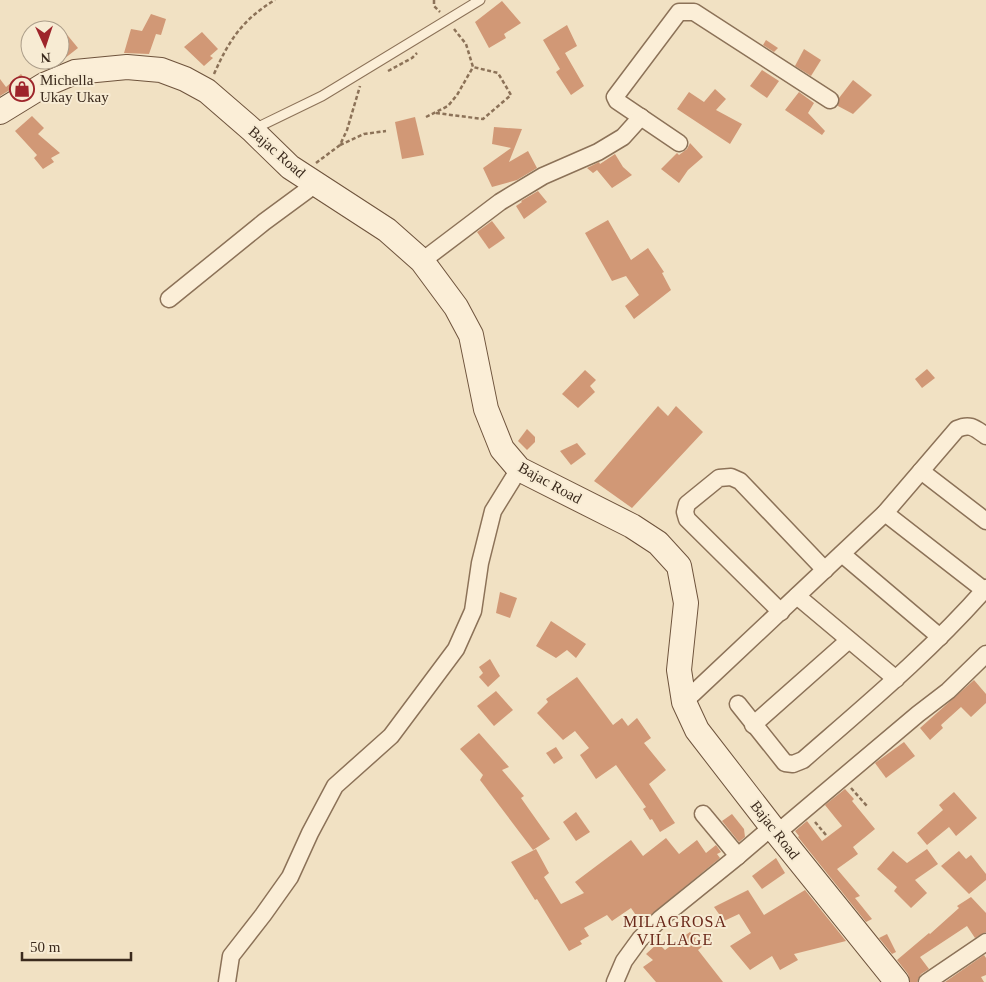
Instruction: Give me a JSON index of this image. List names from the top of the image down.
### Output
{
  "streets": {
    "street": ["Bajac Road"]
  },
  "districts": ["MILAGROSA VILLAGE"],
  "places": {
    "shop": ["Michella Ukay Ukay"]
  },
  "scale_bar": "50 m",
  "north": "bottom"
}
